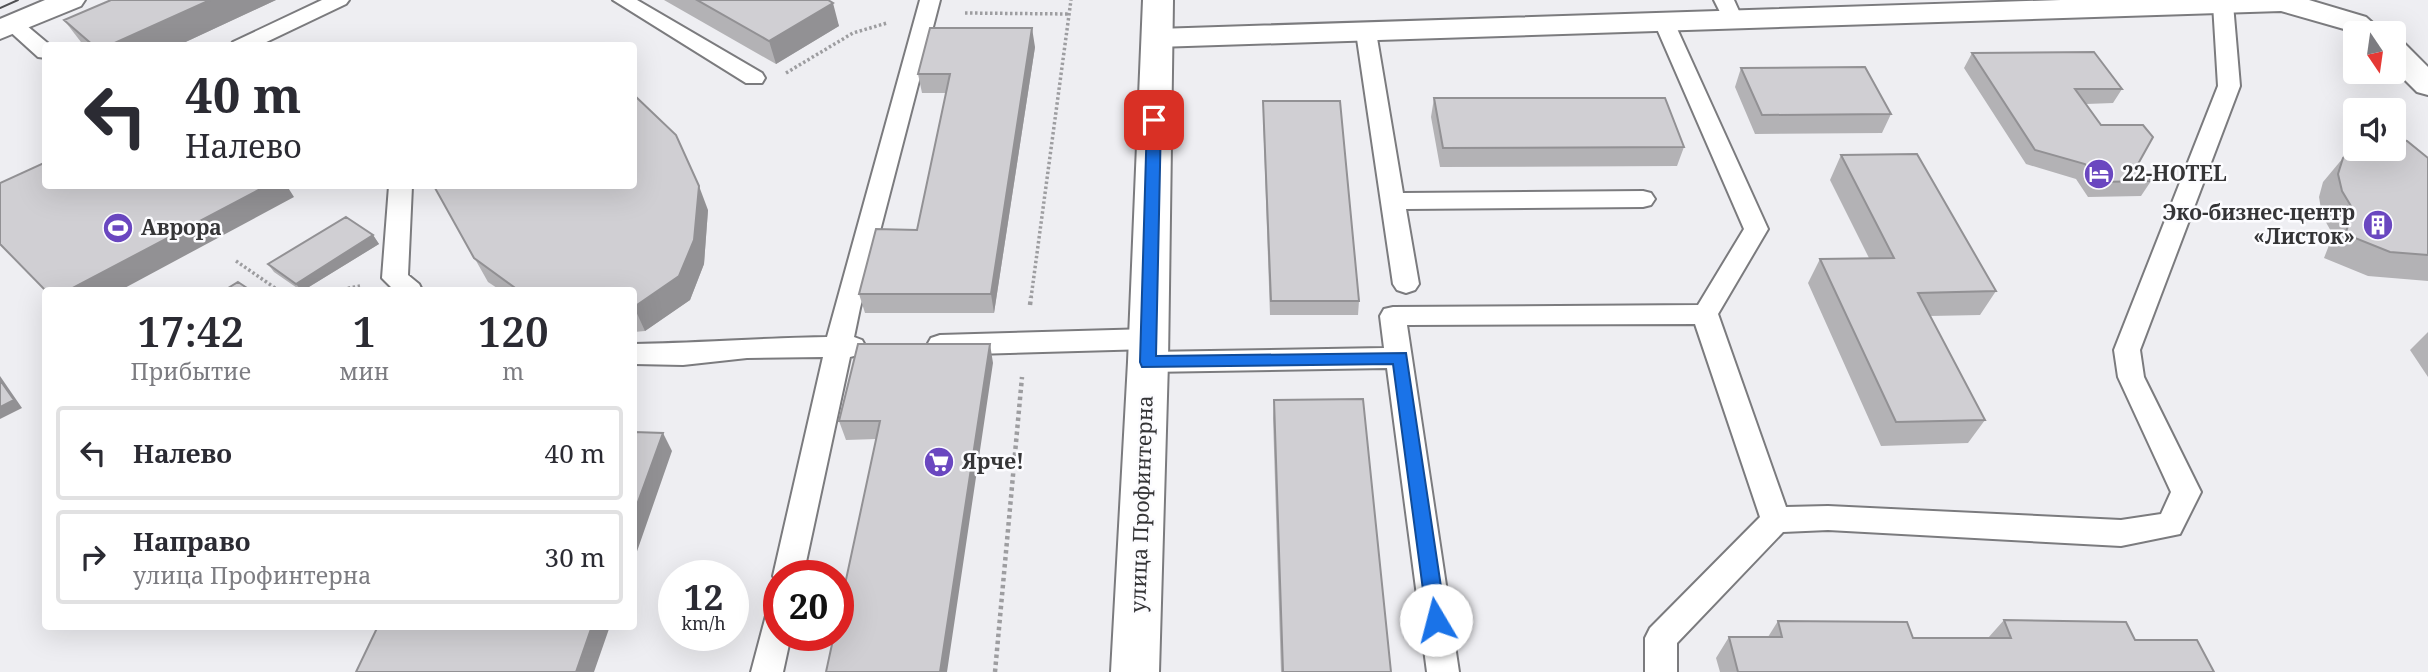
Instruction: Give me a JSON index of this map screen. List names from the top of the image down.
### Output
{
  "streets": {
    "street": ["улица Профинтерна"]
  },
  "places": {
    "hotel": ["22-HOTEL"],
    "building": ["Эко-бизнес-центр «Листок»"],
    "sports": ["Аврора"],
    "supermarket": ["Ярче!"]
  },
  "north": "bottom",
  "page": {
    "turn": ["40 m", "Налево"],
    "eta": [
      "17:42",
      "Прибытие",
      "1",
      "мин",
      "120",
      "m"
    ],
    "list": [
      {
        "name": "Налево",
        "value": "40 m"
      },
      {
        "name": "Направо",
        "note": "улица Профинтерна",
        "value": "30 m"
      }
    ],
    "speed": "12 km/h",
    "limit": "20"
  }
}
